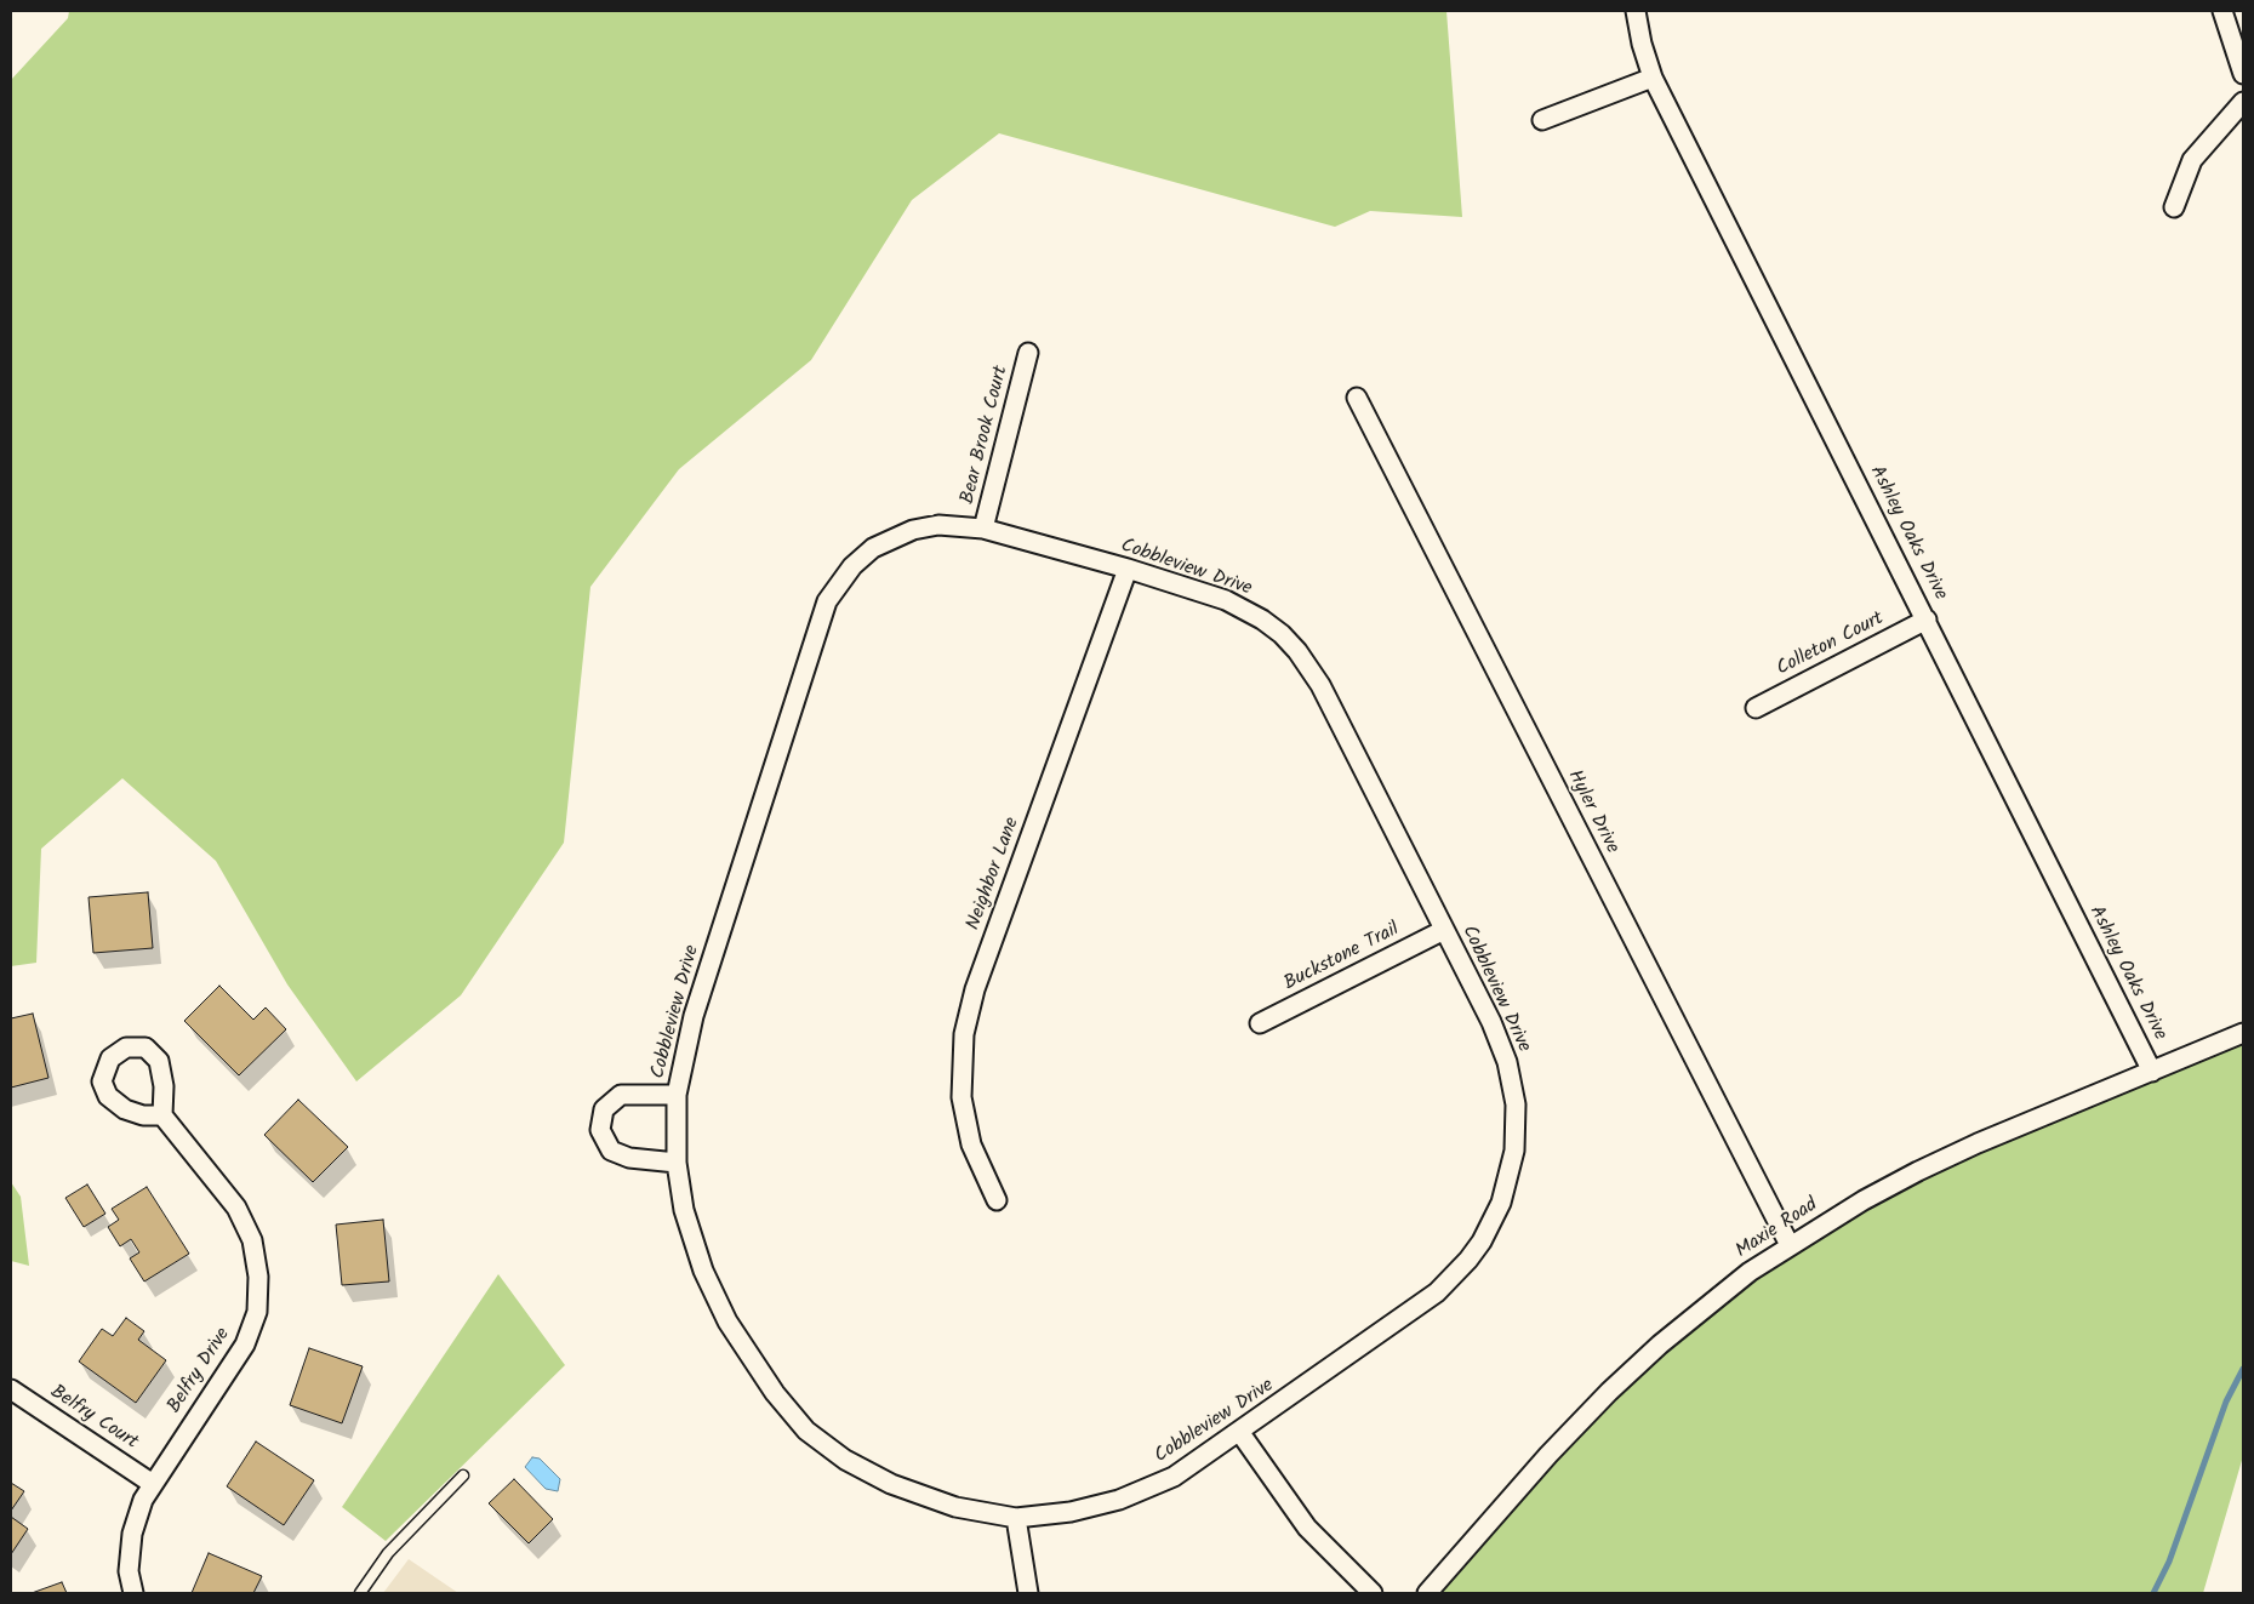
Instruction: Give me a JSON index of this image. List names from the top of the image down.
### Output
{
  "streets": {
    "street": [
      "Bear Brook Court",
      "Ashley Oaks Drive",
      "Cobbleview Drive",
      "Colleton Court",
      "Hyler Drive",
      "Neighbor Lane",
      "Buckstone Trail",
      "Maxie Road",
      "Belfry Drive",
      "Belfry Court"
    ]
  },
  "crossings": [
    ["Bear Brook Court", "Cobbleview Drive"],
    ["Ashley Oaks Drive", "Colleton Court"],
    ["Ashley Oaks Drive", "Maxie Road"],
    ["Cobbleview Drive", "Neighbor Lane"],
    ["Cobbleview Drive", "Buckstone Trail"],
    ["Hyler Drive", "Maxie Road"],
    ["Belfry Drive", "Belfry Court"]
  ]
}
